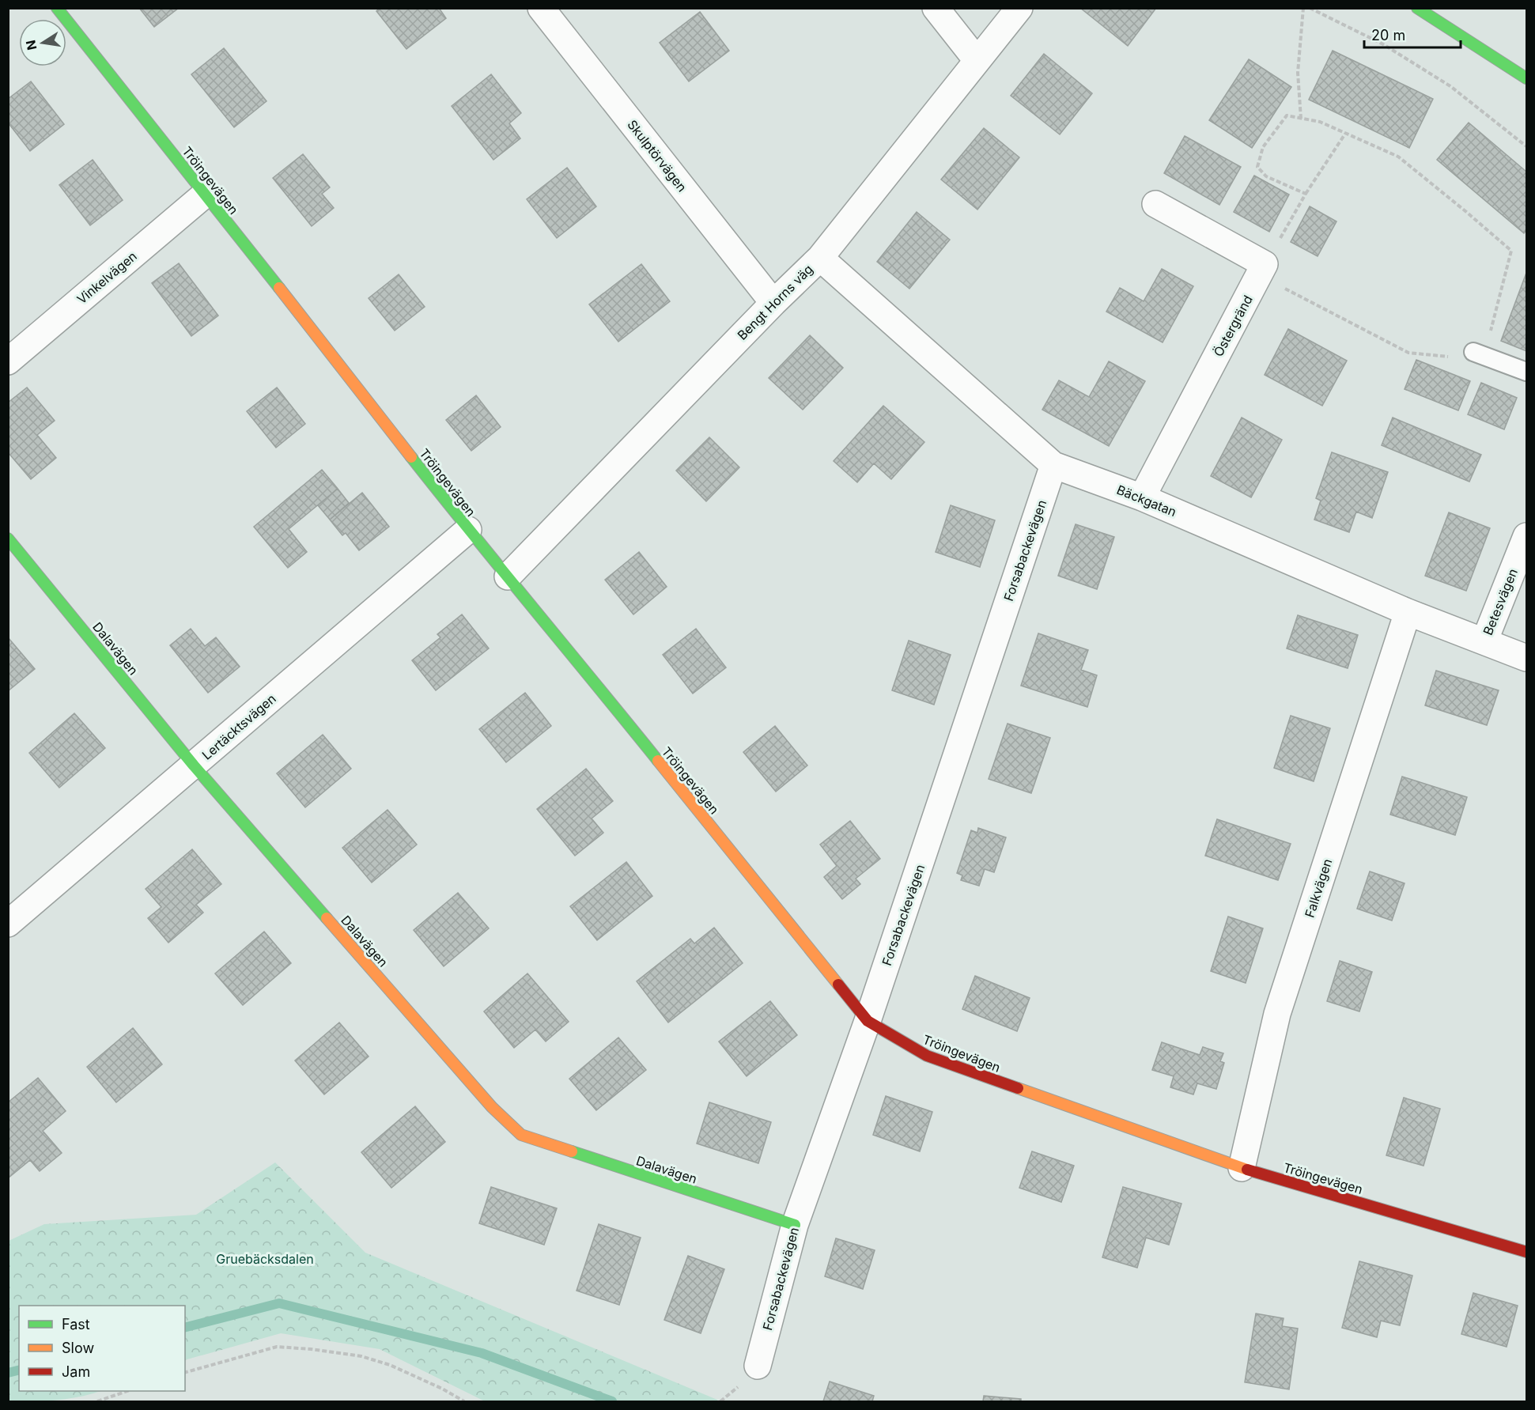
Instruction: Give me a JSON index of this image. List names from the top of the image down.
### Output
{
  "streets": {
    "street": [
      "Skulptörvägen",
      "Tröingevägen",
      "Vinkelvägen",
      "Bengt Horns väg",
      "Östergränd",
      "Bäckgatan",
      "Forsabackevägen",
      "Betesvägen",
      "Dalavägen",
      "Lertäcktsvägen",
      "Falkvägen"
    ]
  },
  "crossings": [
    ["Skulptörvägen", "Bengt Horns väg"],
    ["Tröingevägen", "Vinkelvägen"],
    ["Tröingevägen", "Bengt Horns väg"],
    ["Tröingevägen", "Forsabackevägen"],
    ["Tröingevägen", "Lertäcktsvägen"],
    ["Tröingevägen", "Falkvägen"],
    ["Bengt Horns väg", "Bäckgatan"],
    ["Östergränd", "Bäckgatan"],
    ["Bäckgatan", "Forsabackevägen"],
    ["Bäckgatan", "Betesvägen"],
    ["Bäckgatan", "Falkvägen"],
    ["Forsabackevägen", "Dalavägen"],
    ["Dalavägen", "Lertäcktsvägen"]
  ],
  "parks": ["Gruebäcksdalen"],
  "legend": ["Fast", "Slow", "Jam"],
  "scale_bar": "20 m",
  "north": "left"
}
